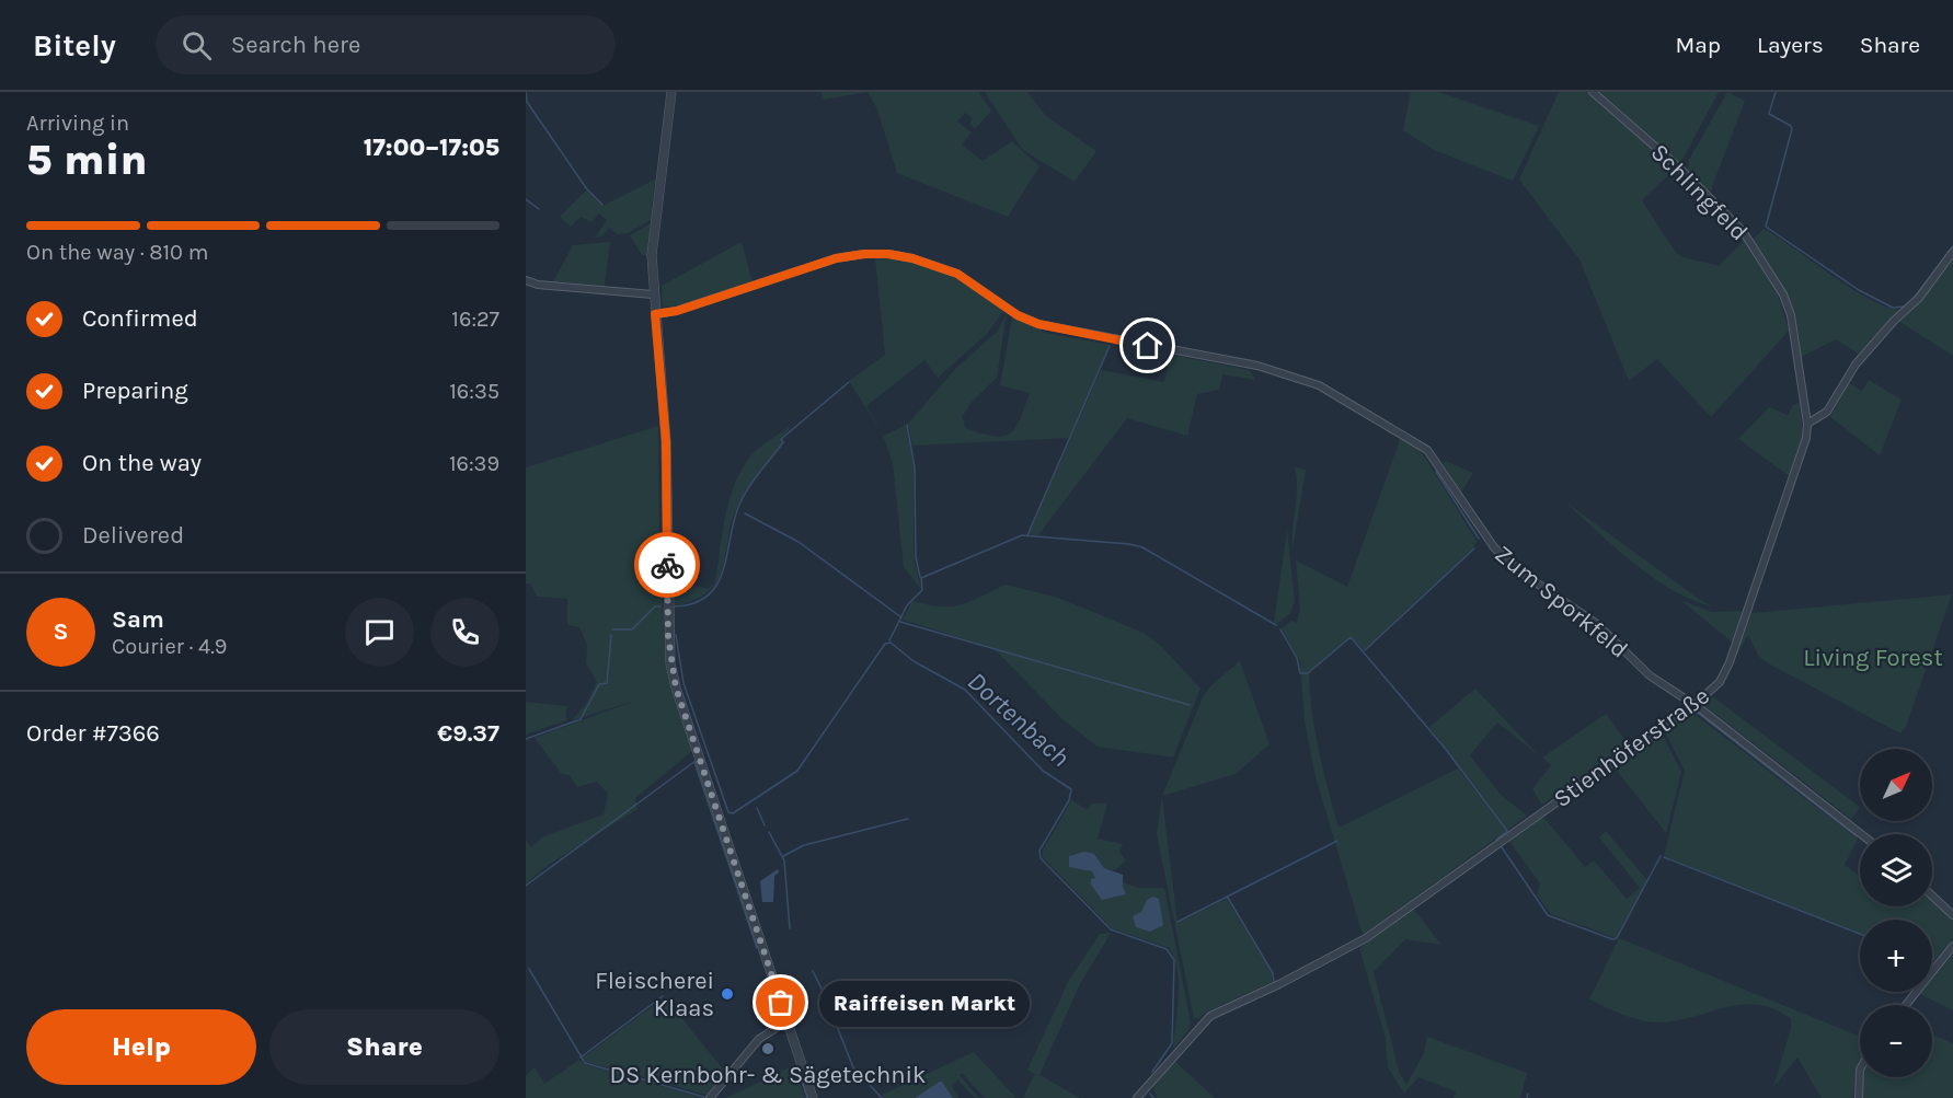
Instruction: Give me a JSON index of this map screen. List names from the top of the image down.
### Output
{
  "streets": {
    "street": ["Schlingfeld", "Zum Sporkfeld", "Stienhöferstraße"]
  },
  "crossings": [
    ["Schlingfeld", "Stienhöferstraße"],
    ["Zum Sporkfeld", "Stienhöferstraße"]
  ],
  "water": ["Dortenbach"],
  "parks": ["Living Forest"],
  "places": ["Fleischerei Klaas", "Raiffeisen Markt", "DS Kernbohr- & Sägetechnik"],
  "north": "top right",
  "page": {
    "header": "Bitely",
    "search": "Search here",
    "nav": ["Map", "Layers", "Share"],
    "heading": ["5 min", "Arriving in", "17:00–17:05"],
    "panel": [
      "Sam",
      "Courier · 4.9",
      "Order #7366",
      "€9.37"
    ],
    "bar": "On the way · 810 m",
    "list": [
      ["Confirmed", "16:27"],
      ["Preparing", "16:35"],
      ["On the way", "16:39"],
      "Delivered"
    ],
    "round": "S",
    "map_buttons": ["+", "−"],
    "bubble": "Raiffeisen Markt",
    "buttons": ["Help", "Share"]
  }
}
